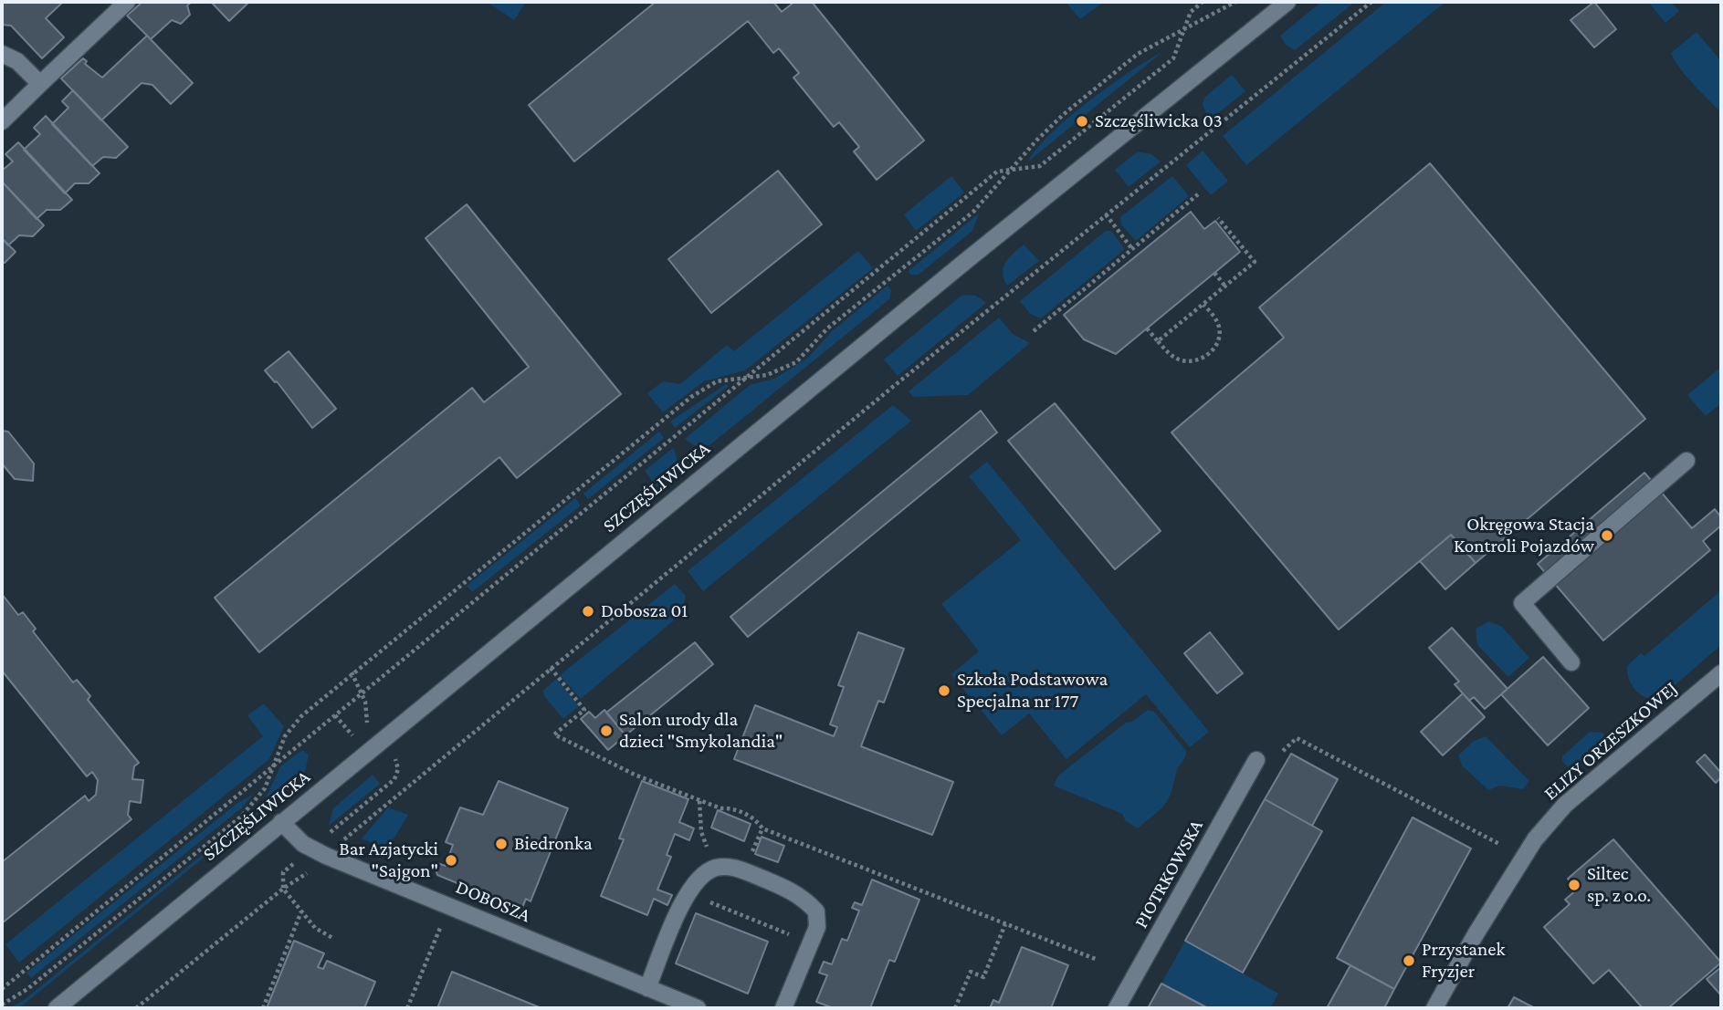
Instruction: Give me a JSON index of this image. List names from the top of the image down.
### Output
{
  "streets": {
    "street": [
      "SZCZĘŚLIWICKA",
      "ELIZY ORZESZKOWEJ",
      "PIOTRKOWSKA",
      "DOBOSZA"
    ]
  },
  "crossings": [
    ["SZCZĘŚLIWICKA", "DOBOSZA"]
  ],
  "places": [
    "Szczęśliwicka 03",
    "Okręgowa Stacja Kontroli Pojazdów",
    "Dobosza 01",
    "Szkoła Podstawowa Specjalna nr 177",
    "Salon urody dla dzieci \"Smykolandia\"",
    "Biedronka",
    "Bar Azjatycki \"Sajgon\"",
    "Siltec sp. z o.o.",
    "Przystanek Fryzjer"
  ]
}
